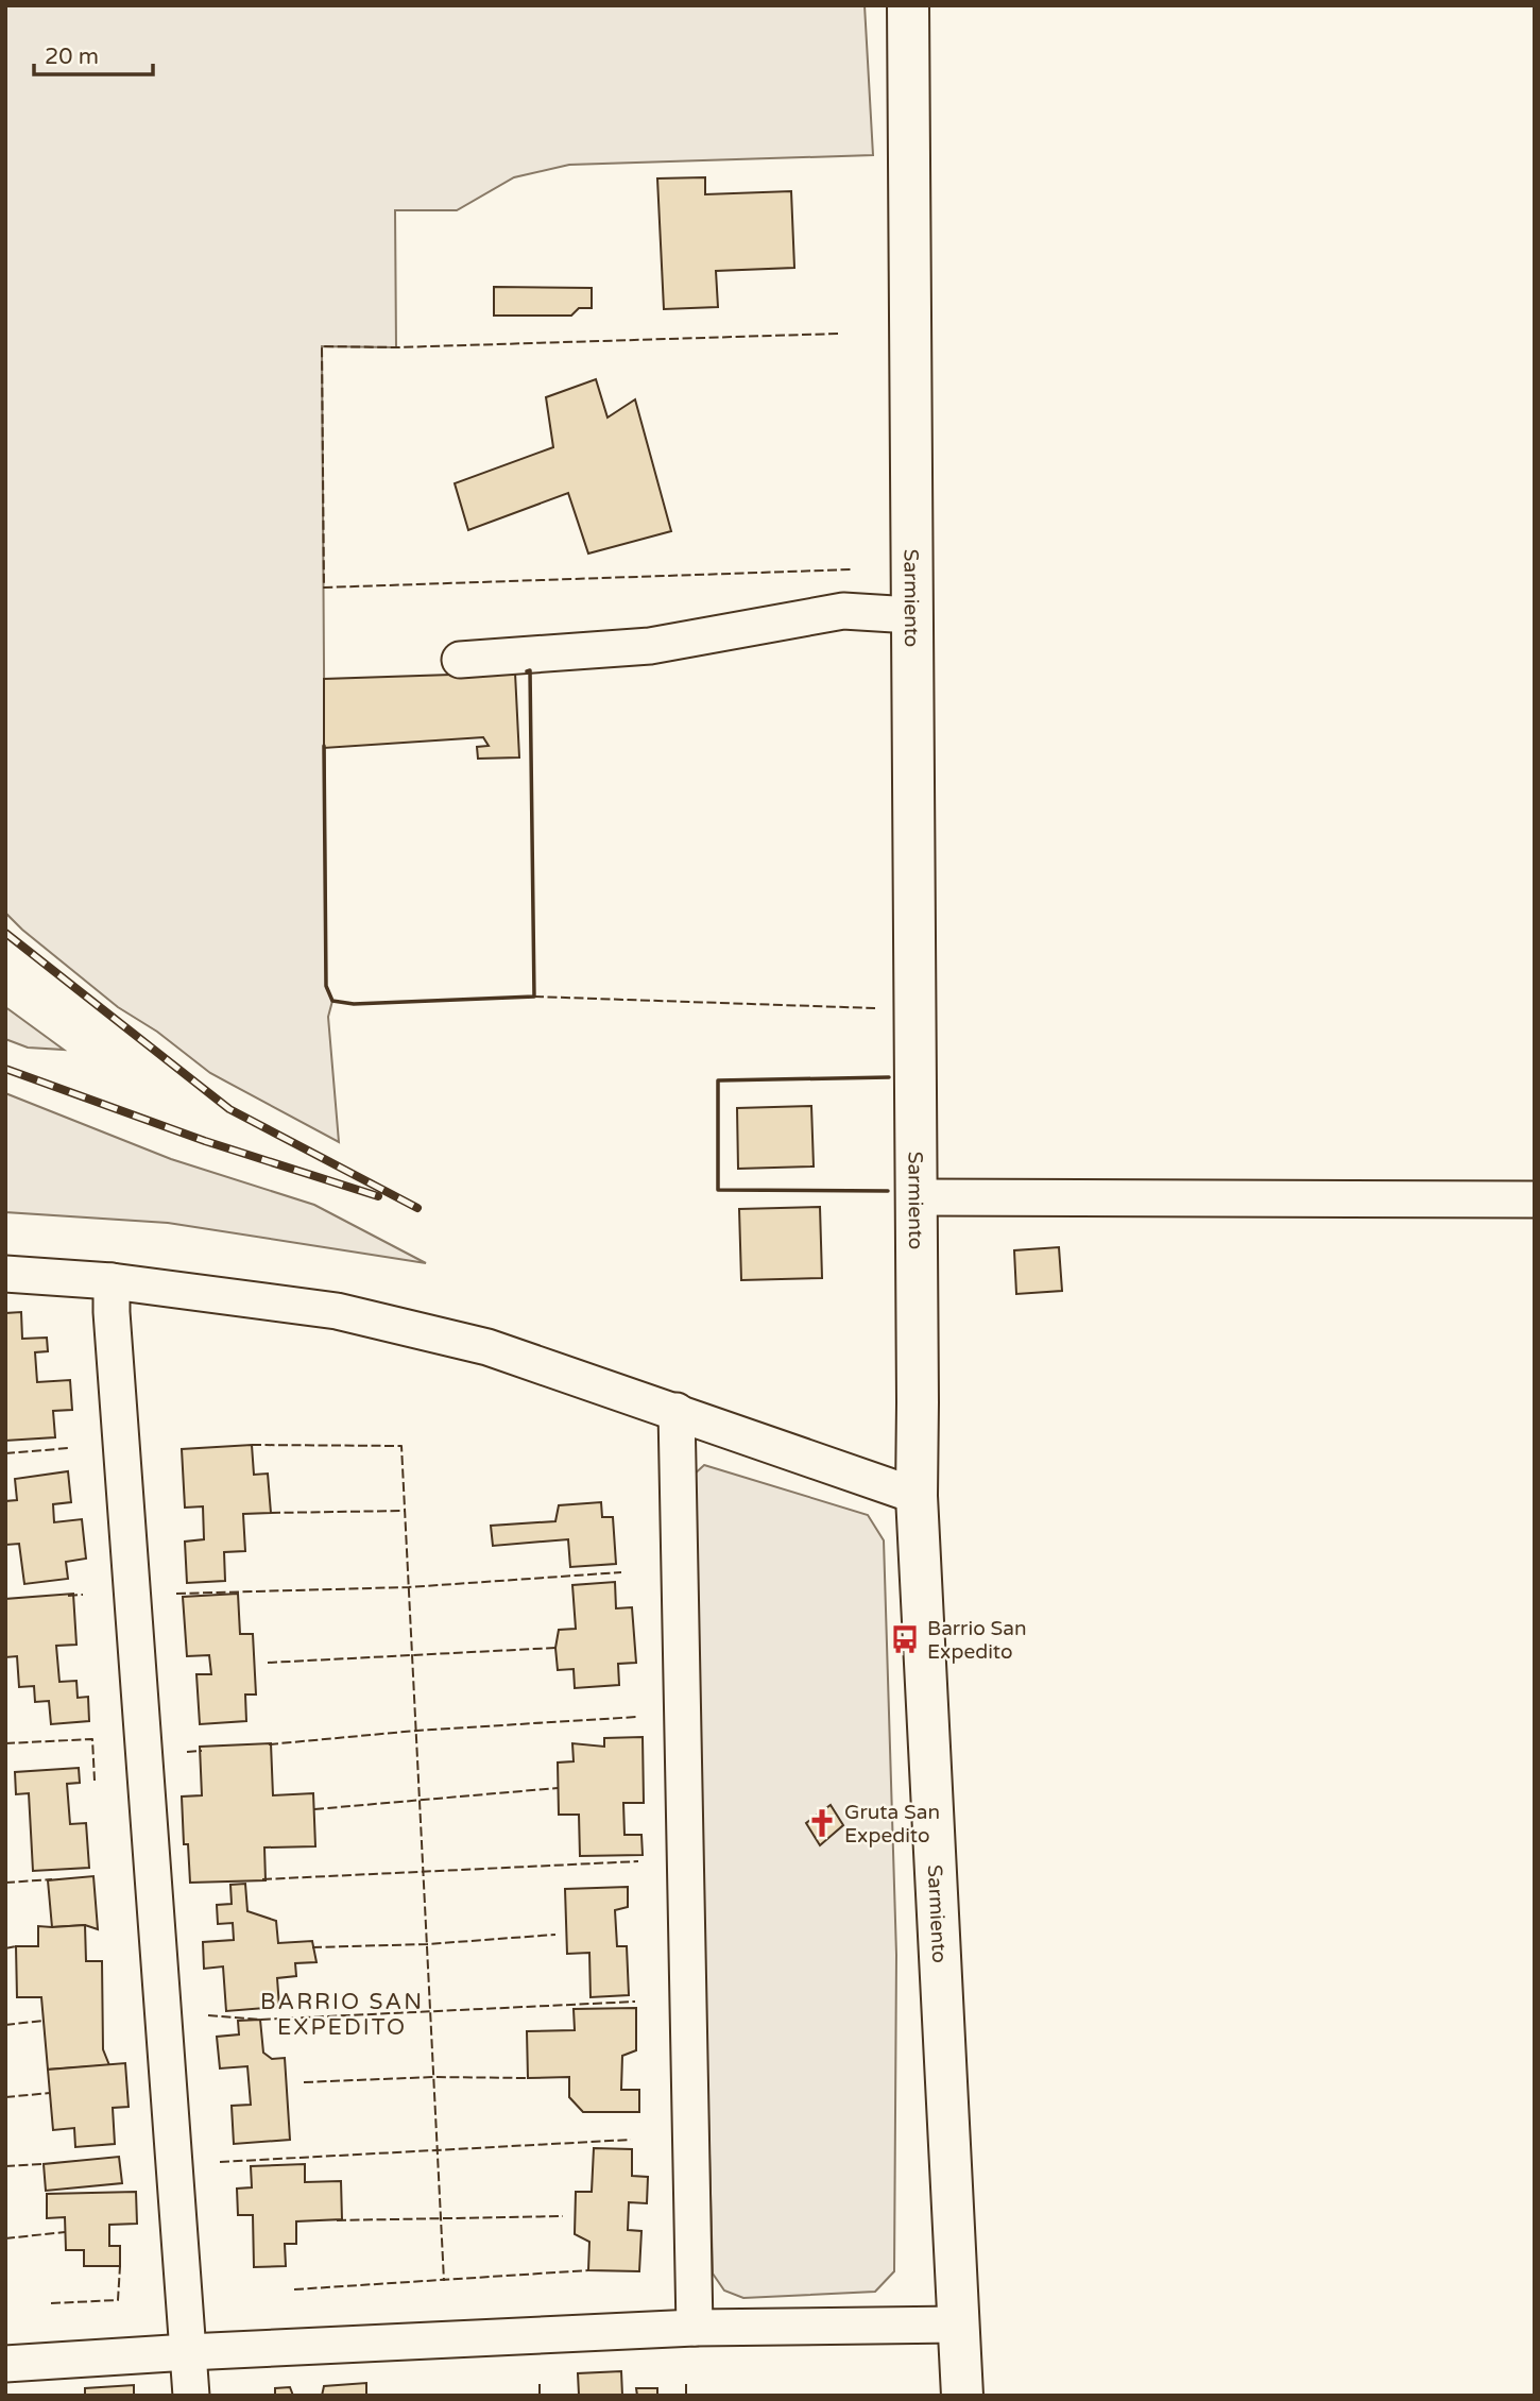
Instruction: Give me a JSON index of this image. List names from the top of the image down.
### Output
{
  "streets": {
    "main road": ["Sarmiento"]
  },
  "districts": ["BARRIO SAN EXPEDITO"],
  "places": {
    "bus stop": ["Barrio San Expedito"],
    "church": ["Gruta San Expedito"]
  },
  "scale_bar": "20 m"
}
